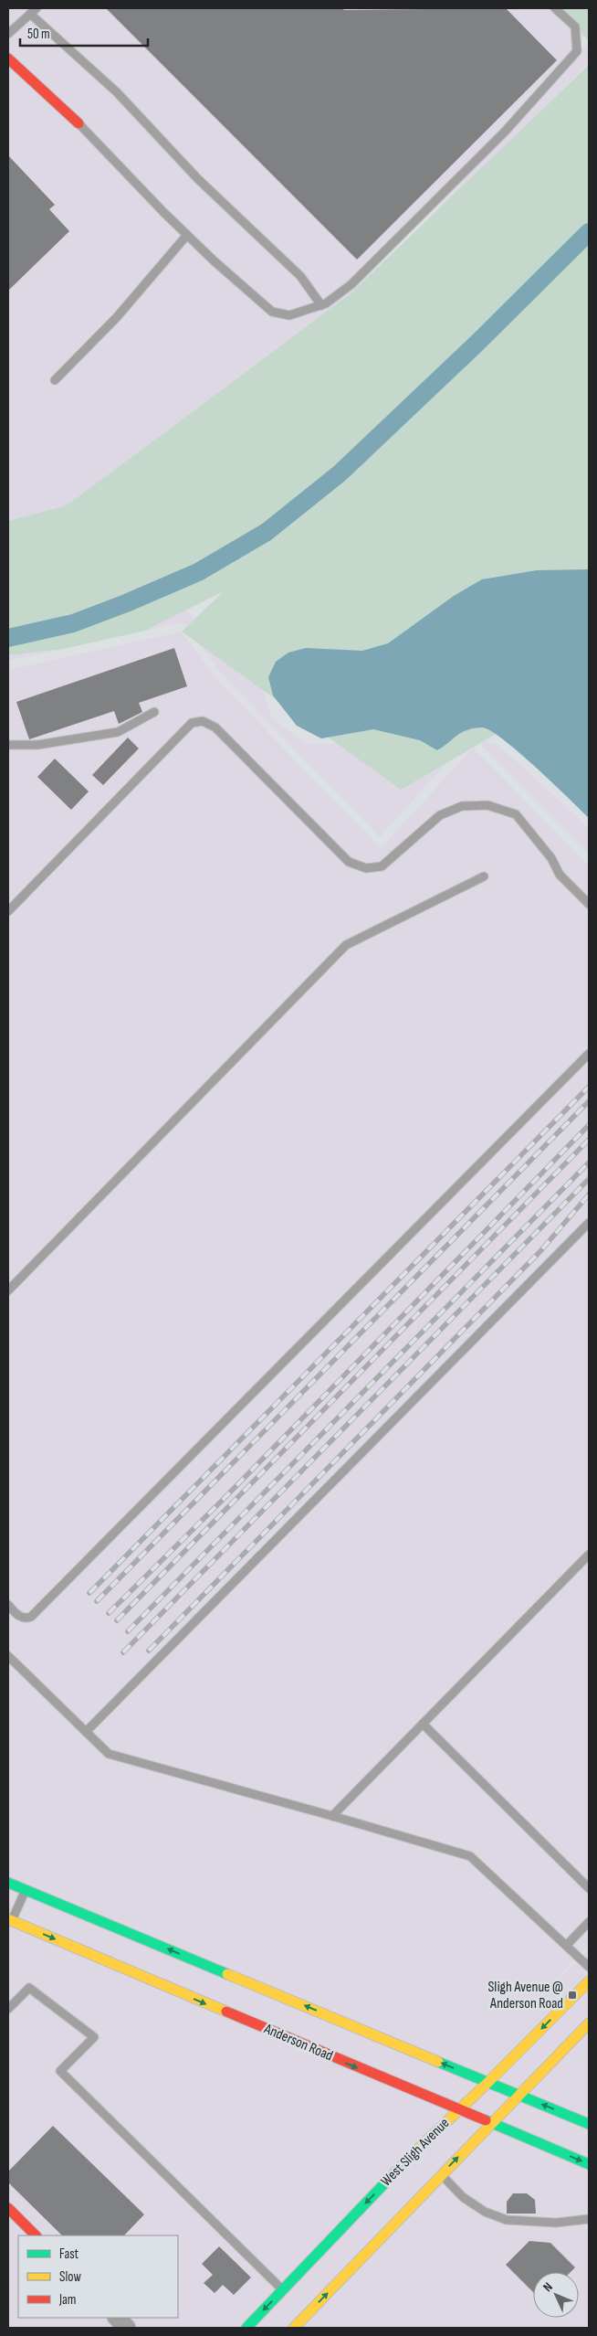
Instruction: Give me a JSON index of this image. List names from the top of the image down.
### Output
{
  "streets": {
    "main road": ["Anderson Road", "West Sligh Avenue"]
  },
  "crossings": [
    ["Anderson Road", "West Sligh Avenue"]
  ],
  "places": {
    "transit": ["Sligh Avenue @ Anderson Road"]
  },
  "legend": ["Fast", "Slow", "Jam"],
  "scale_bar": "50 m",
  "north": "top left"
}
